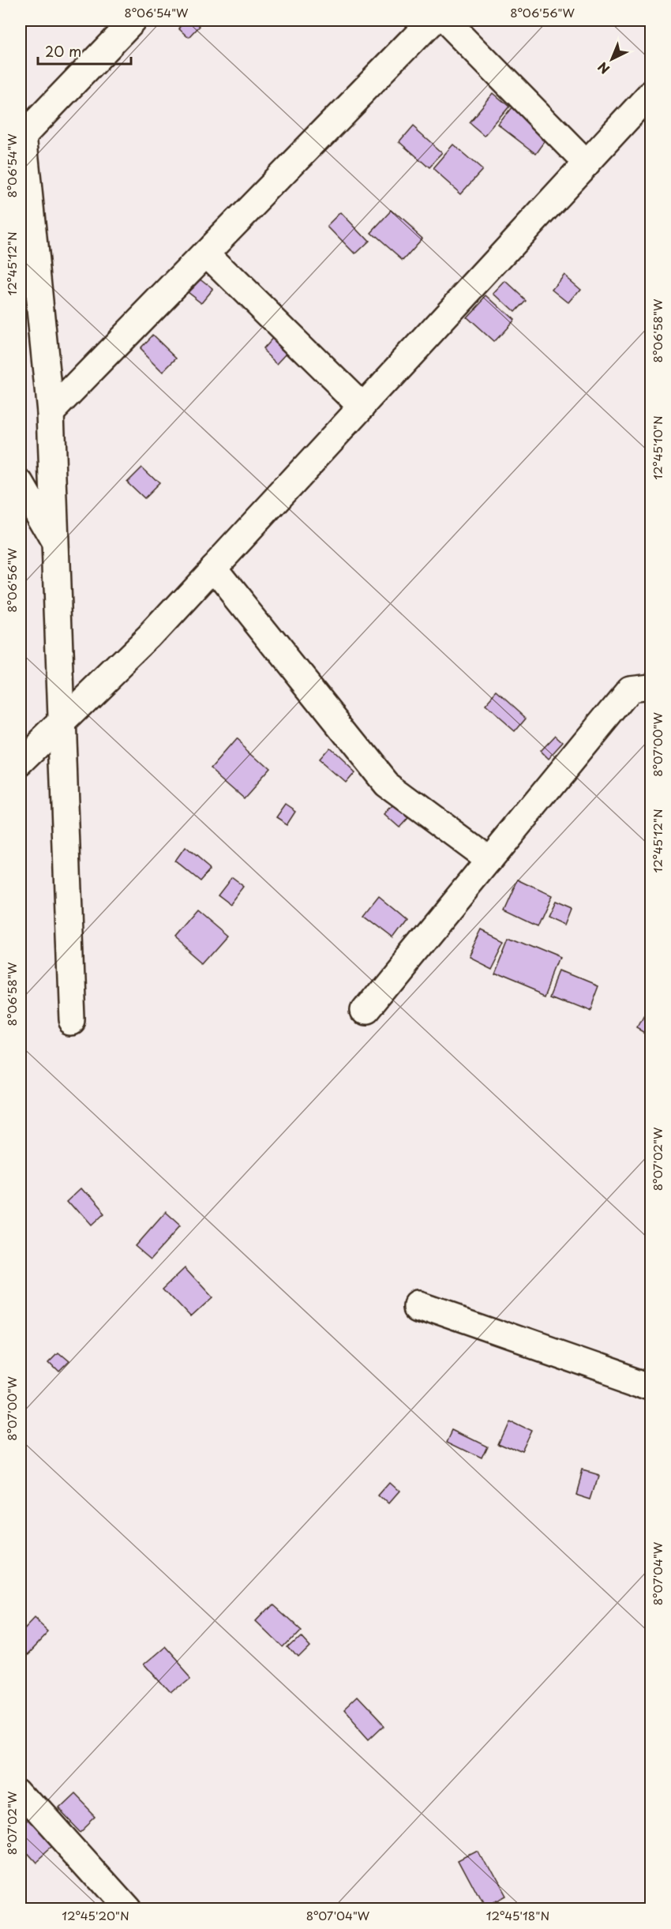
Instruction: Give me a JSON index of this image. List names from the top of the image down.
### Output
{
  "scale_bar": "20 m",
  "north": "bottom left",
  "coordinates": [
    "8°06'54\"W",
    "8°06'56\"W",
    "12°45'12\"N",
    "8°06'58\"W",
    "12°45'10\"N",
    "8°07'00\"W",
    "8°07'02\"W",
    "8°07'04\"W",
    "12°45'20\"N",
    "12°45'18\"N"
  ]
}
